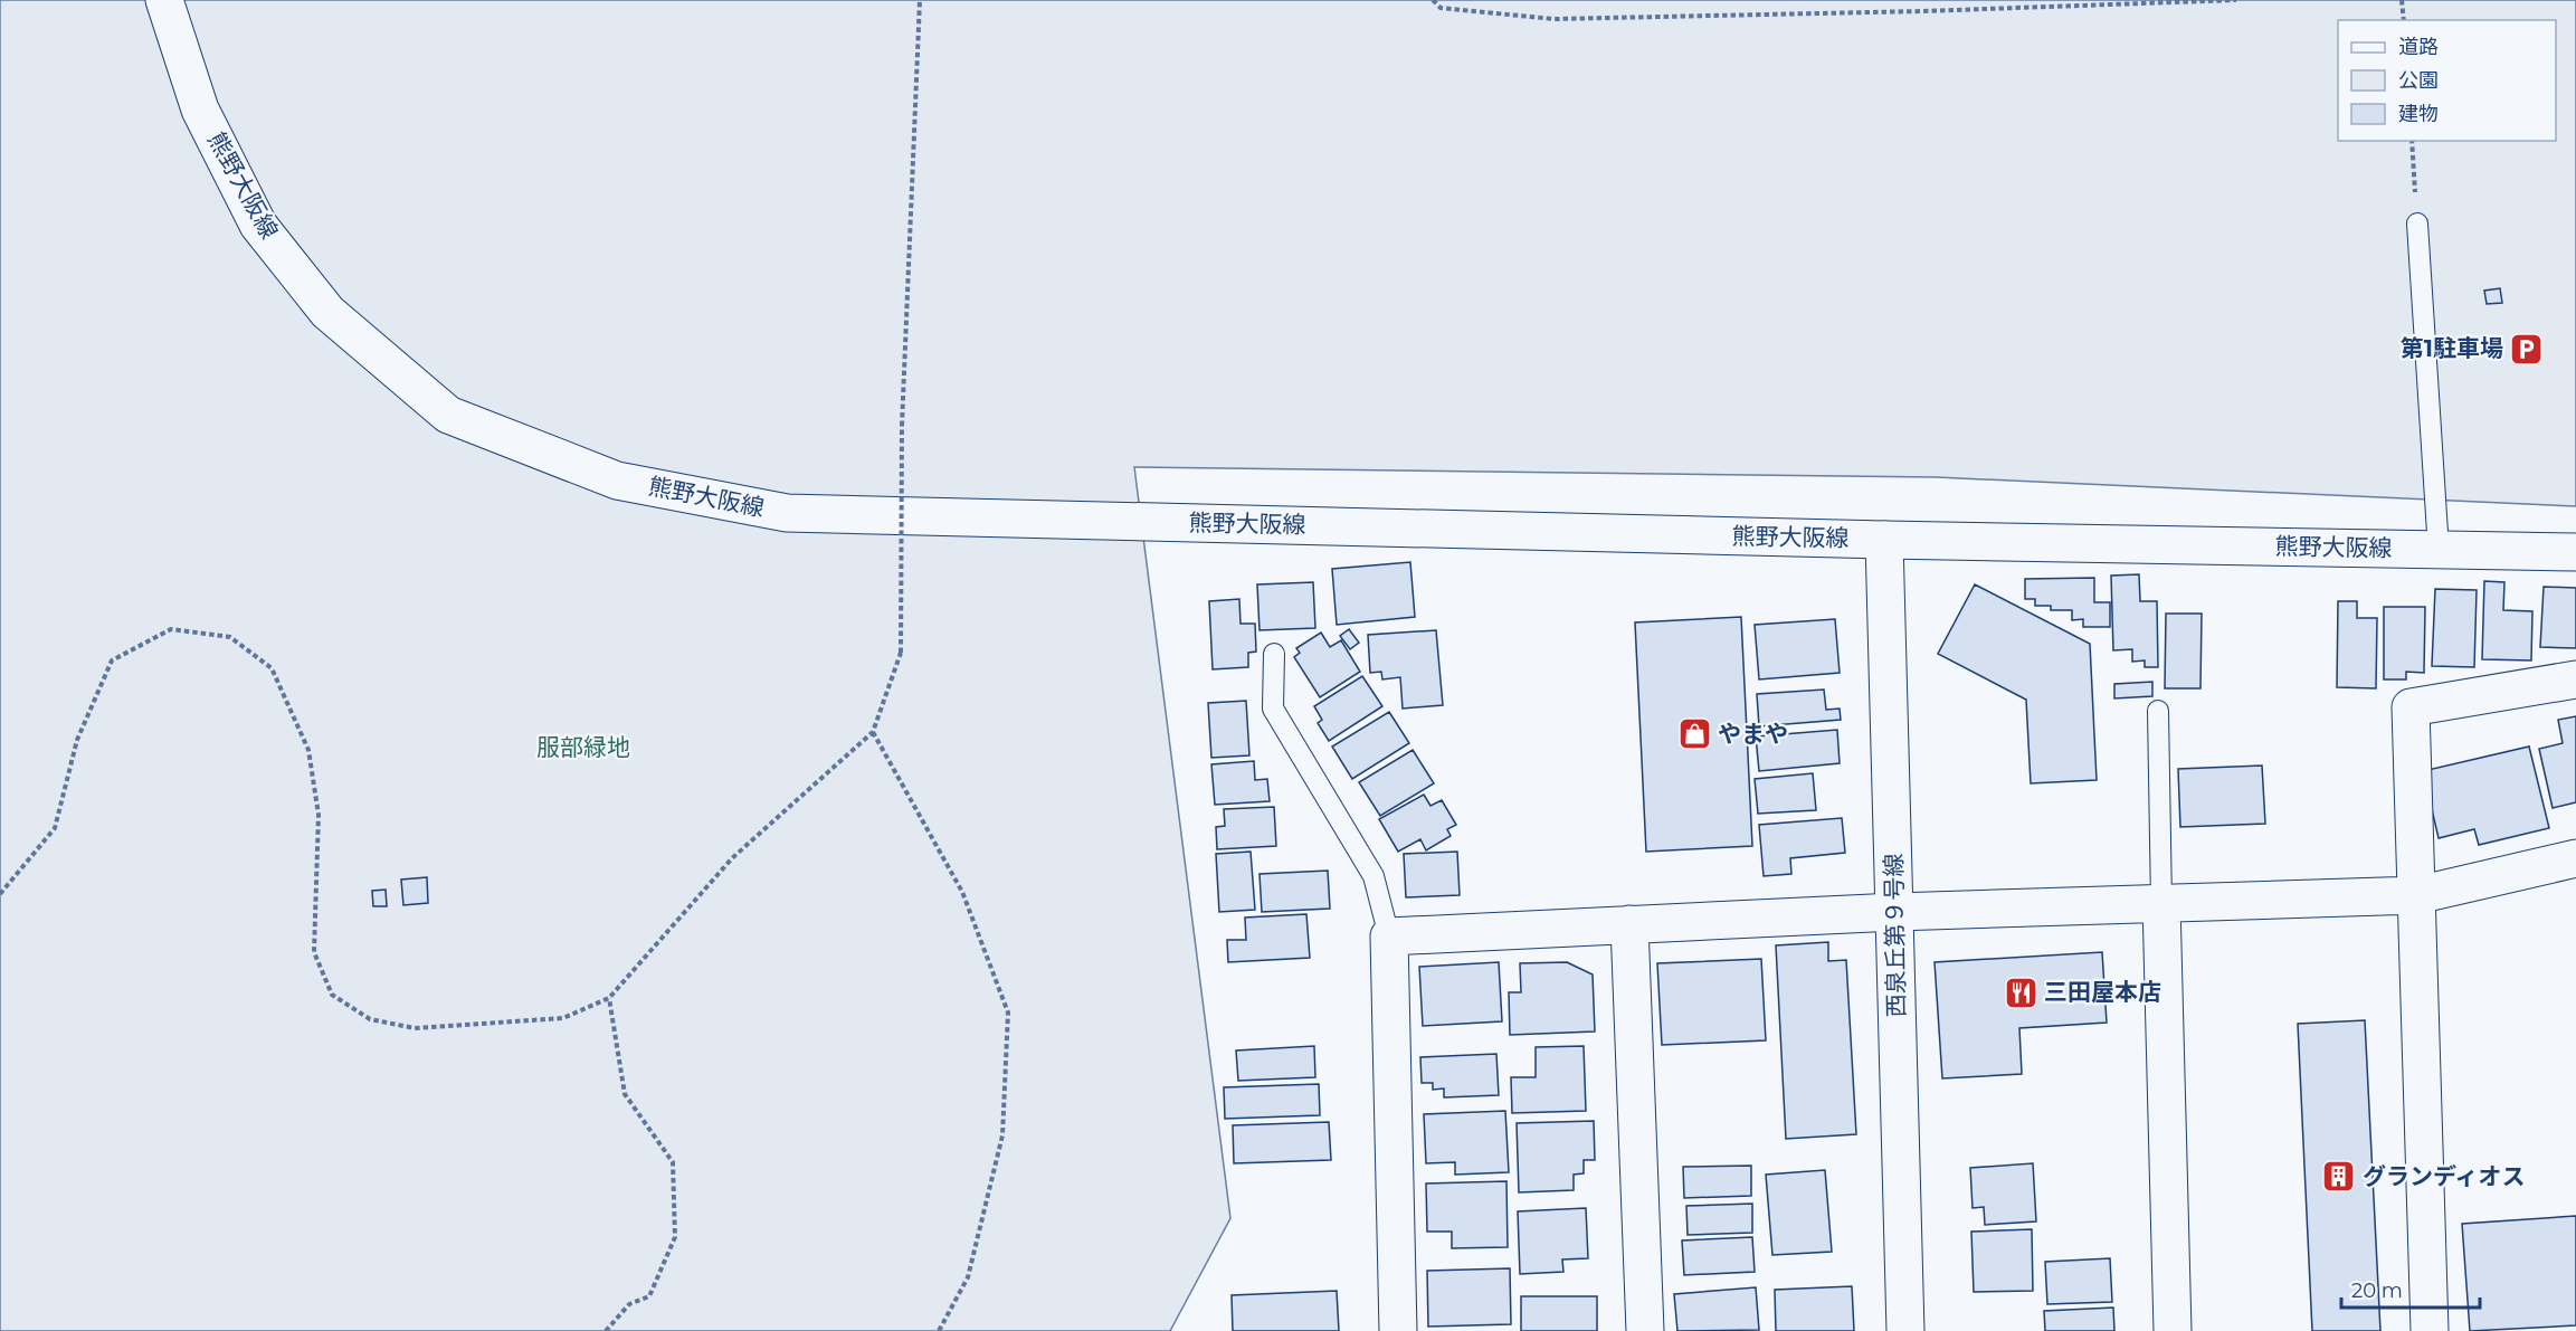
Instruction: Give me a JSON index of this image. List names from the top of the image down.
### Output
{
  "streets": {
    "street": ["熊野大阪線", "西泉丘第９号線"]
  },
  "crossings": [
    ["熊野大阪線", "西泉丘第９号線"]
  ],
  "parks": ["服部緑地"],
  "places": {
    "parking": ["第1駐車場"],
    "shop": ["やまや"],
    "restaurant": ["三田屋本店"],
    "building": ["グランディオス"]
  },
  "legend": ["道路", "公園", "建物"],
  "scale_bar": "20 m"
}
